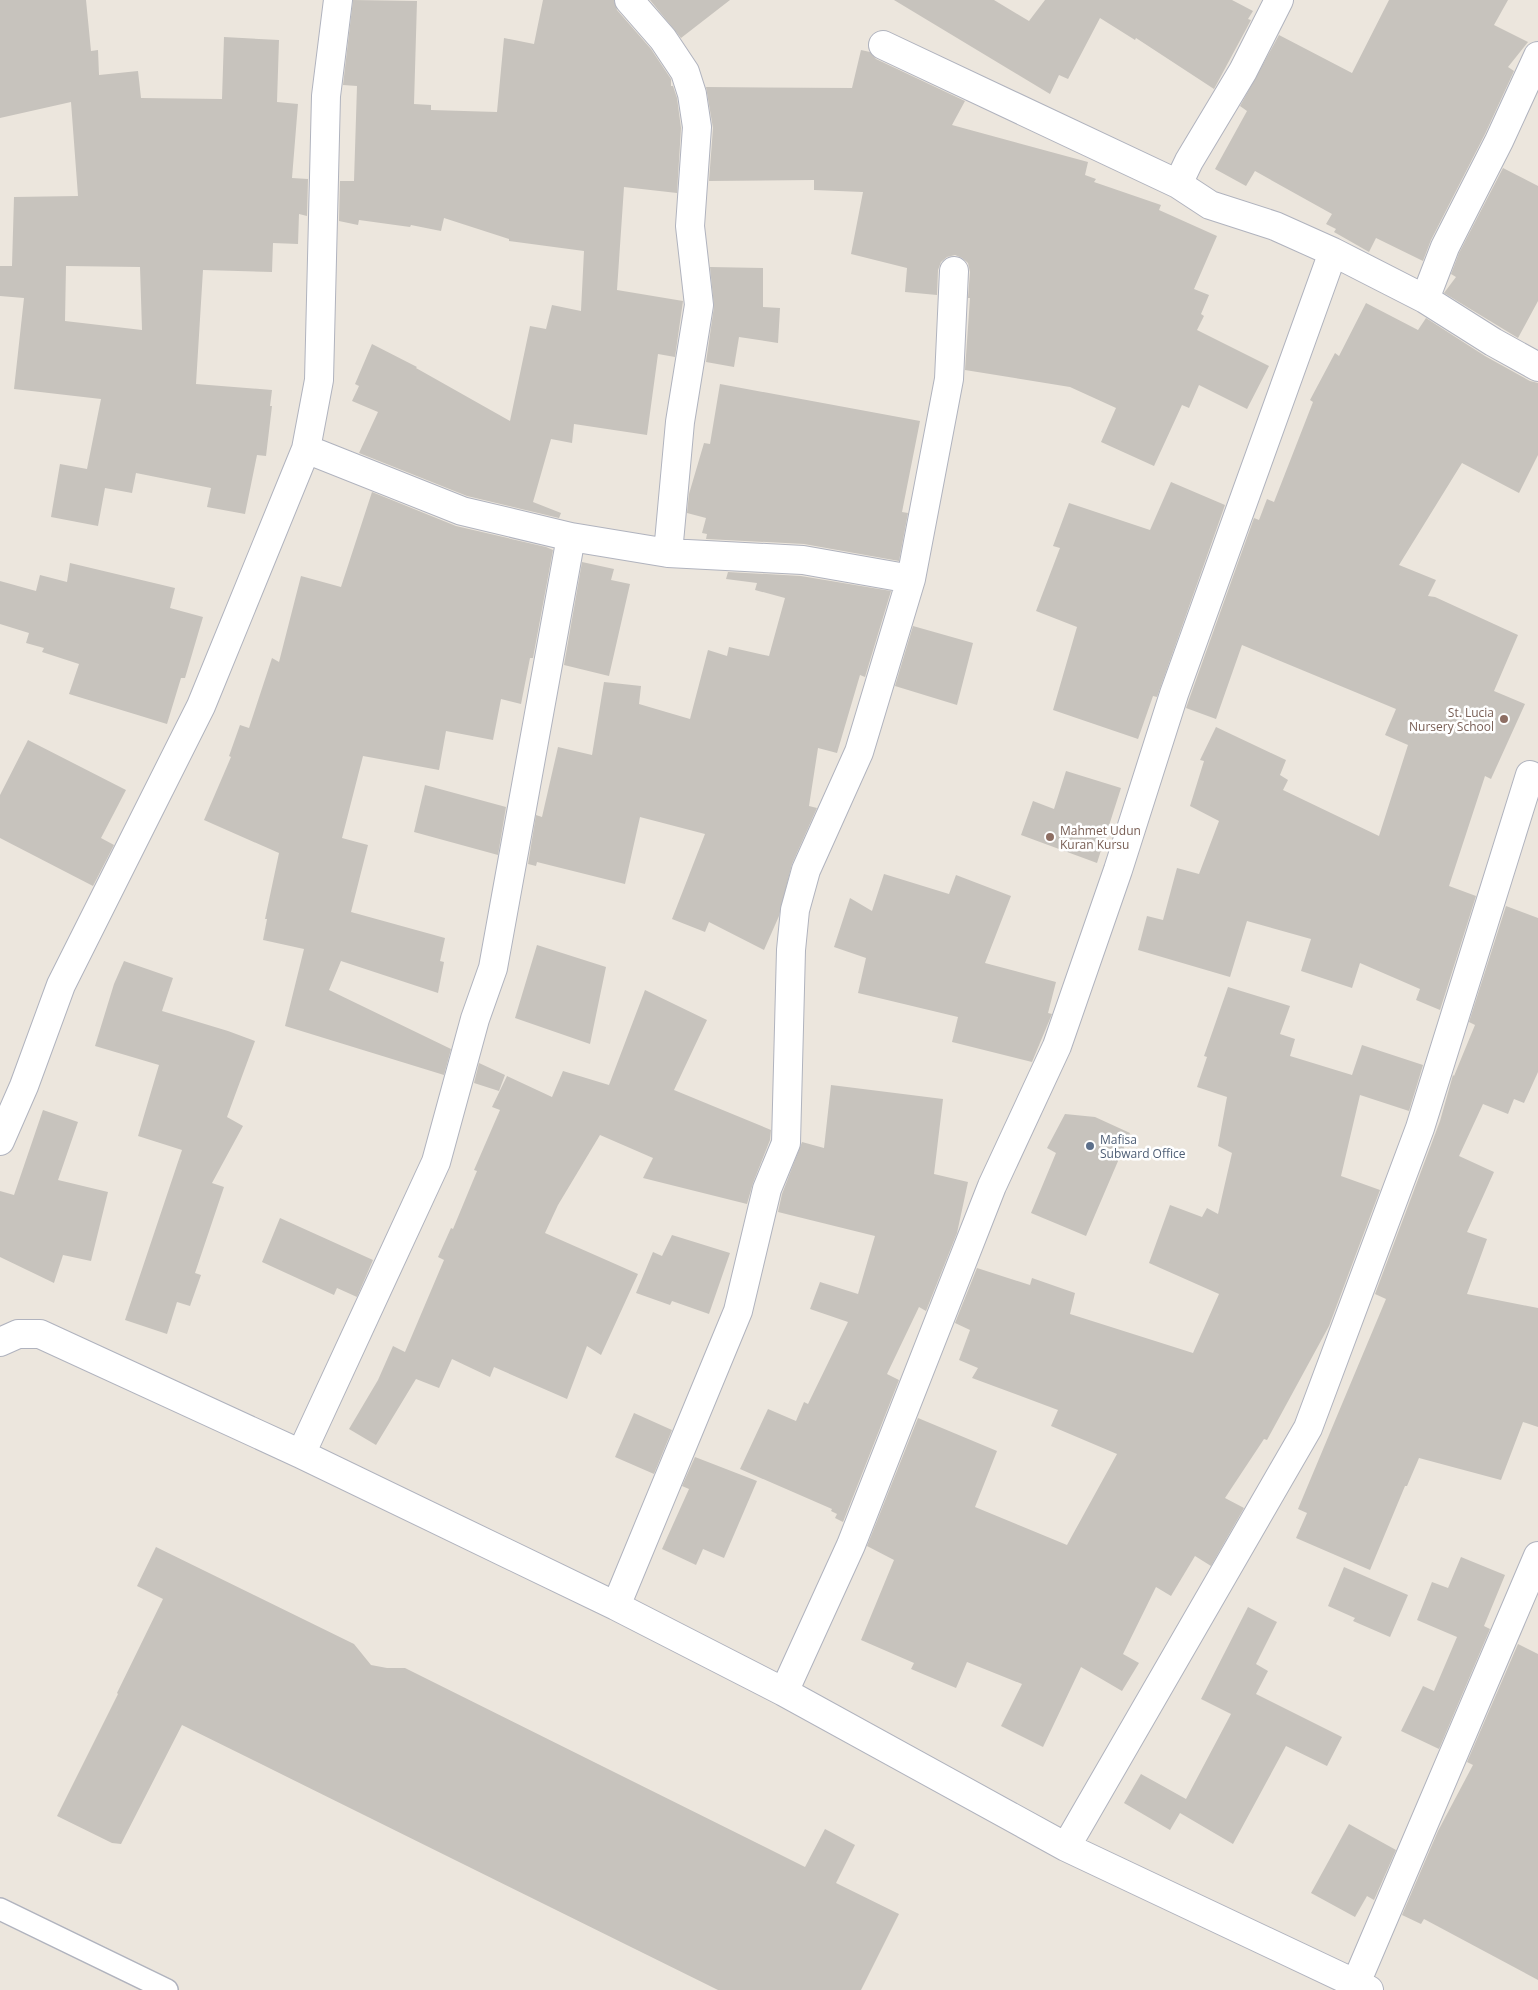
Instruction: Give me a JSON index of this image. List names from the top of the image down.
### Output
{
  "places": ["St. Lucia Nursery School", "Mahmet Udun Kuran Kursu", "Mafisa Subward Office"]
}
